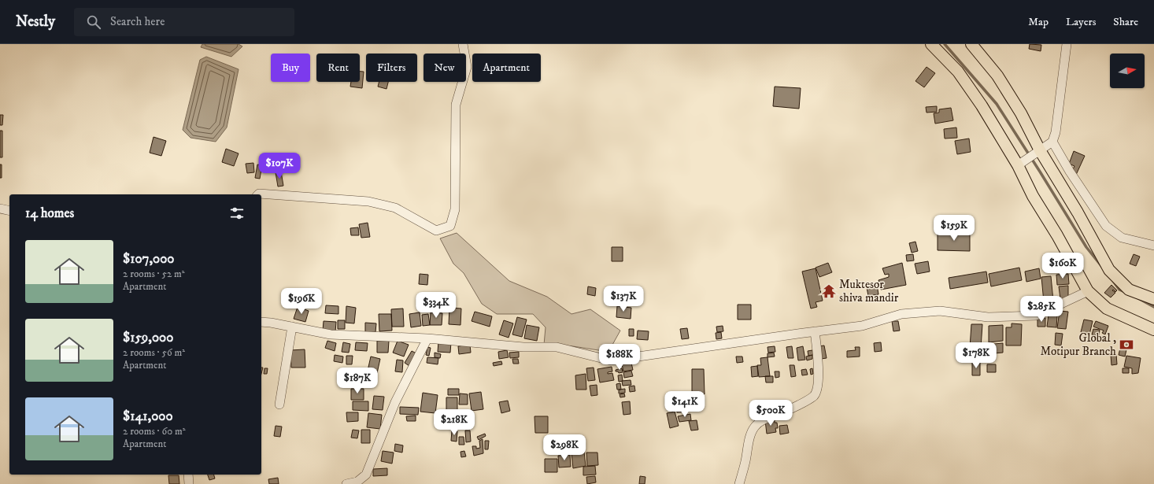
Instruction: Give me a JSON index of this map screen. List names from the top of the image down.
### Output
{
  "places": {
    "temple": ["Muktesor shiva mandir"],
    "bank": ["Global , Motipur Branch"]
  },
  "north": "right",
  "page": {
    "header": "Nestly",
    "search": "Search here",
    "nav": ["Map", "Layers", "Share"],
    "chip": [
      "Buy",
      "Rent",
      "Filters",
      "New",
      "Apartment"
    ],
    "price": [
      "$107K",
      "$159K",
      "$160K",
      "$137K",
      "$196K",
      "$334K",
      "$285K",
      "$178K",
      "$188K",
      "$187K",
      "$141K",
      "$500K",
      "$218K",
      "$298K"
    ],
    "heading": "14 homes",
    "list": [
      {
        "name": "$107,000",
        "note": "2 rooms · 52 m² · Apartment"
      },
      {
        "name": "$159,000",
        "note": "2 rooms · 56 m² · Apartment"
      },
      {
        "name": "$141,000",
        "note": "2 rooms · 60 m² · Apartment"
      }
    ]
  }
}
